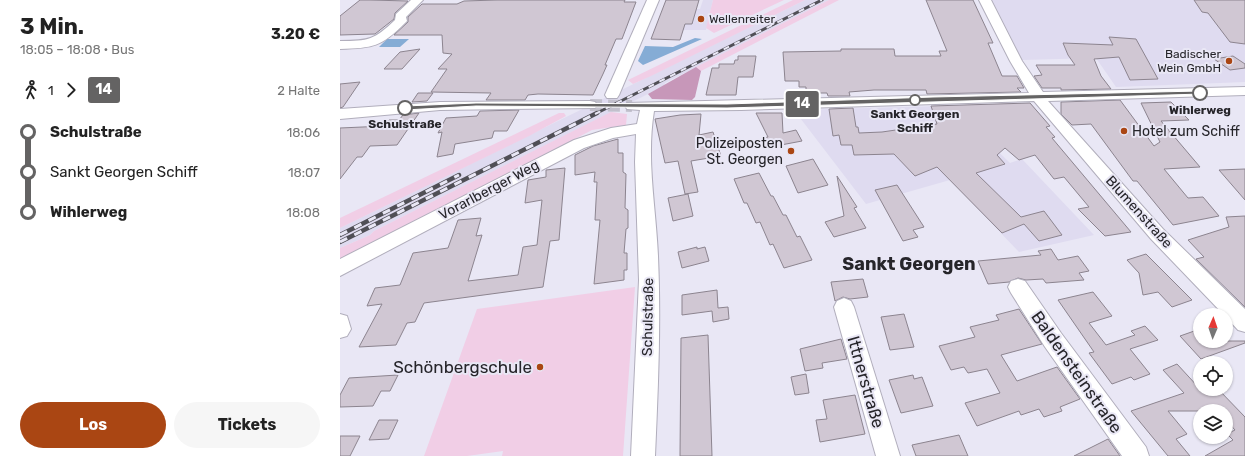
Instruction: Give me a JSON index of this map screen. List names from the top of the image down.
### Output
{
  "streets": {
    "street": [
      "Vorarlberger Weg",
      "Blumenstraße",
      "Schulstraße",
      "Baldensteinstraße",
      "Ittnerstraße"
    ]
  },
  "crossings": [
    ["Vorarlberger Weg", "Schulstraße"]
  ],
  "districts": ["Sankt Georgen"],
  "places": [
    "Wellenreiter",
    "Badischer Wein GmbH",
    "Wihlerweg",
    "Sankt Georgen Schiff",
    "Schulstraße",
    "Hotel zum Schiff",
    "Polizeiposten St. Georgen",
    "Schönbergschule"
  ],
  "lines": ["bus line 14"],
  "north": "top",
  "page": {
    "heading": ["3 Min.", "18:05 – 18:08 · Bus", "3.20 €"],
    "on_map": "14",
    "legs": ["1", "14", "2 Halte"],
    "list": [
      {
        "name": "Schulstraße",
        "value": "18:06"
      },
      {
        "name": "Sankt Georgen Schiff",
        "value": "18:07"
      },
      {
        "name": "Wihlerweg",
        "value": "18:08"
      }
    ],
    "buttons": ["Los", "Tickets"]
  }
}
